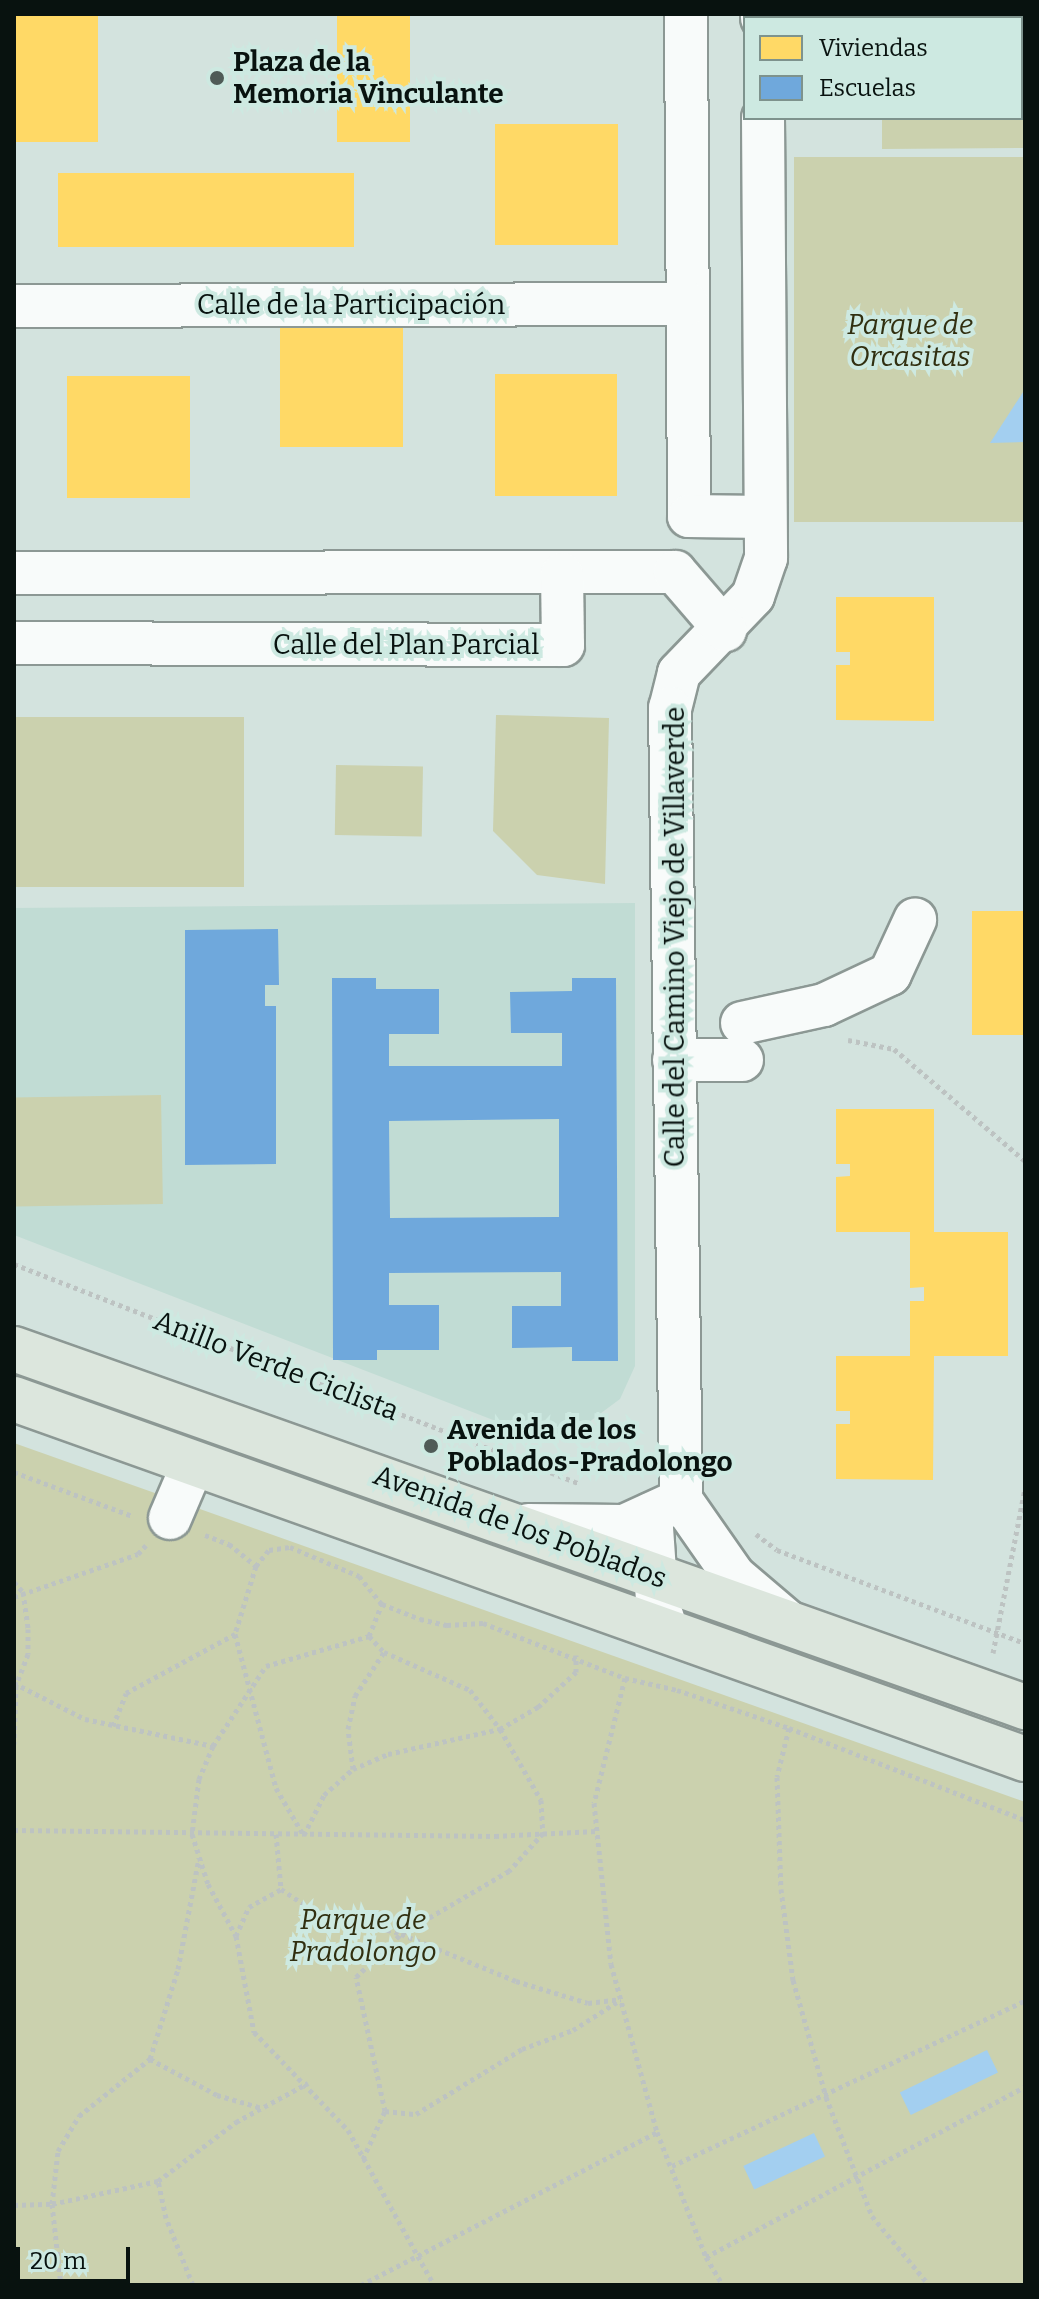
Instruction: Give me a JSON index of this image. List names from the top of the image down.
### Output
{
  "streets": {
    "main road": ["Avenida de los Poblados"],
    "street": ["Calle de la Participación", "Calle del Plan Parcial", "Calle del Camino Viejo de Villaverde"],
    "path": ["Anillo Verde Ciclista"]
  },
  "crossings": [
    ["Calle del Camino Viejo de Villaverde", "Avenida de los Poblados"]
  ],
  "parks": ["Parque de Orcasitas", "Parque de Pradolongo"],
  "places": ["Plaza de la Memoria Vinculante", "Avenida de los Poblados-Pradolongo"],
  "legend": ["Viviendas", "Escuelas"],
  "scale_bar": "20 m"
}
